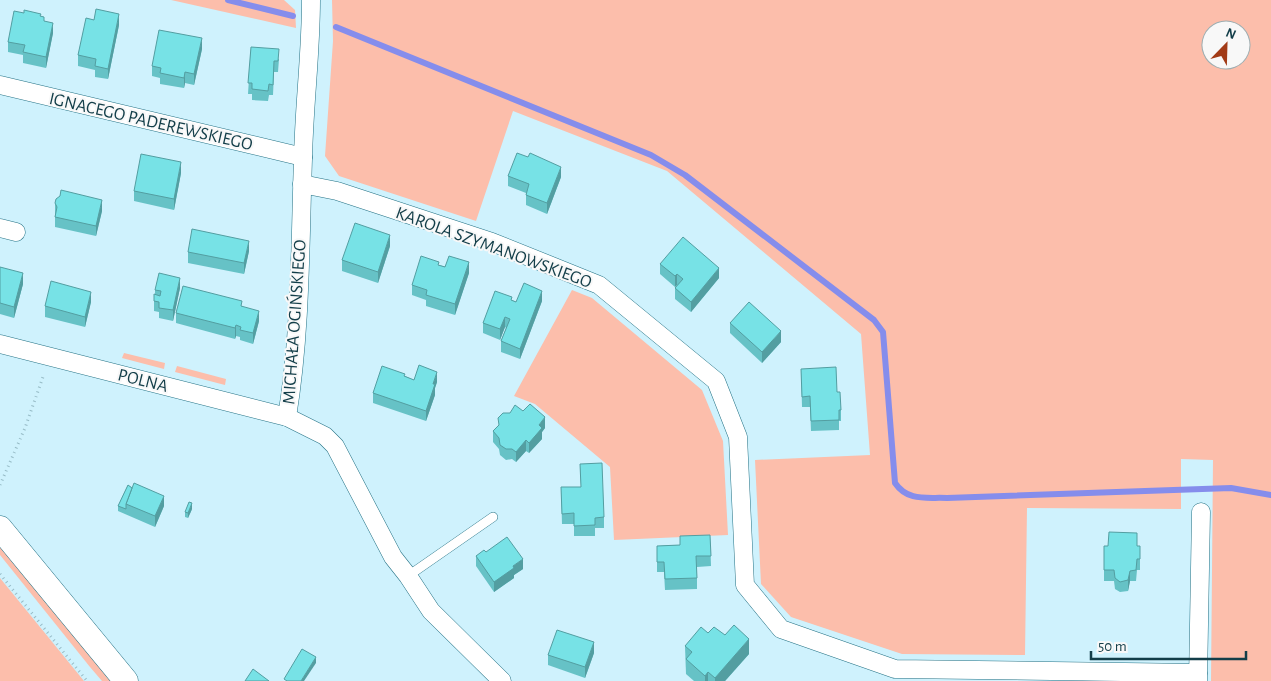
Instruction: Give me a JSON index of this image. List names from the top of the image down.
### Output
{
  "streets": {
    "street": [
      "IGNACEGO PADEREWSKIEGO",
      "KAROLA SZYMANOWSKIEGO",
      "MICHAŁA OGIŃSKIEGO",
      "POLNA"
    ]
  },
  "crossings": [
    ["IGNACEGO PADEREWSKIEGO", "MICHAŁA OGIŃSKIEGO"],
    ["KAROLA SZYMANOWSKIEGO", "MICHAŁA OGIŃSKIEGO"],
    ["MICHAŁA OGIŃSKIEGO", "POLNA"]
  ],
  "scale_bar": "50 m",
  "north": "top right"
}
